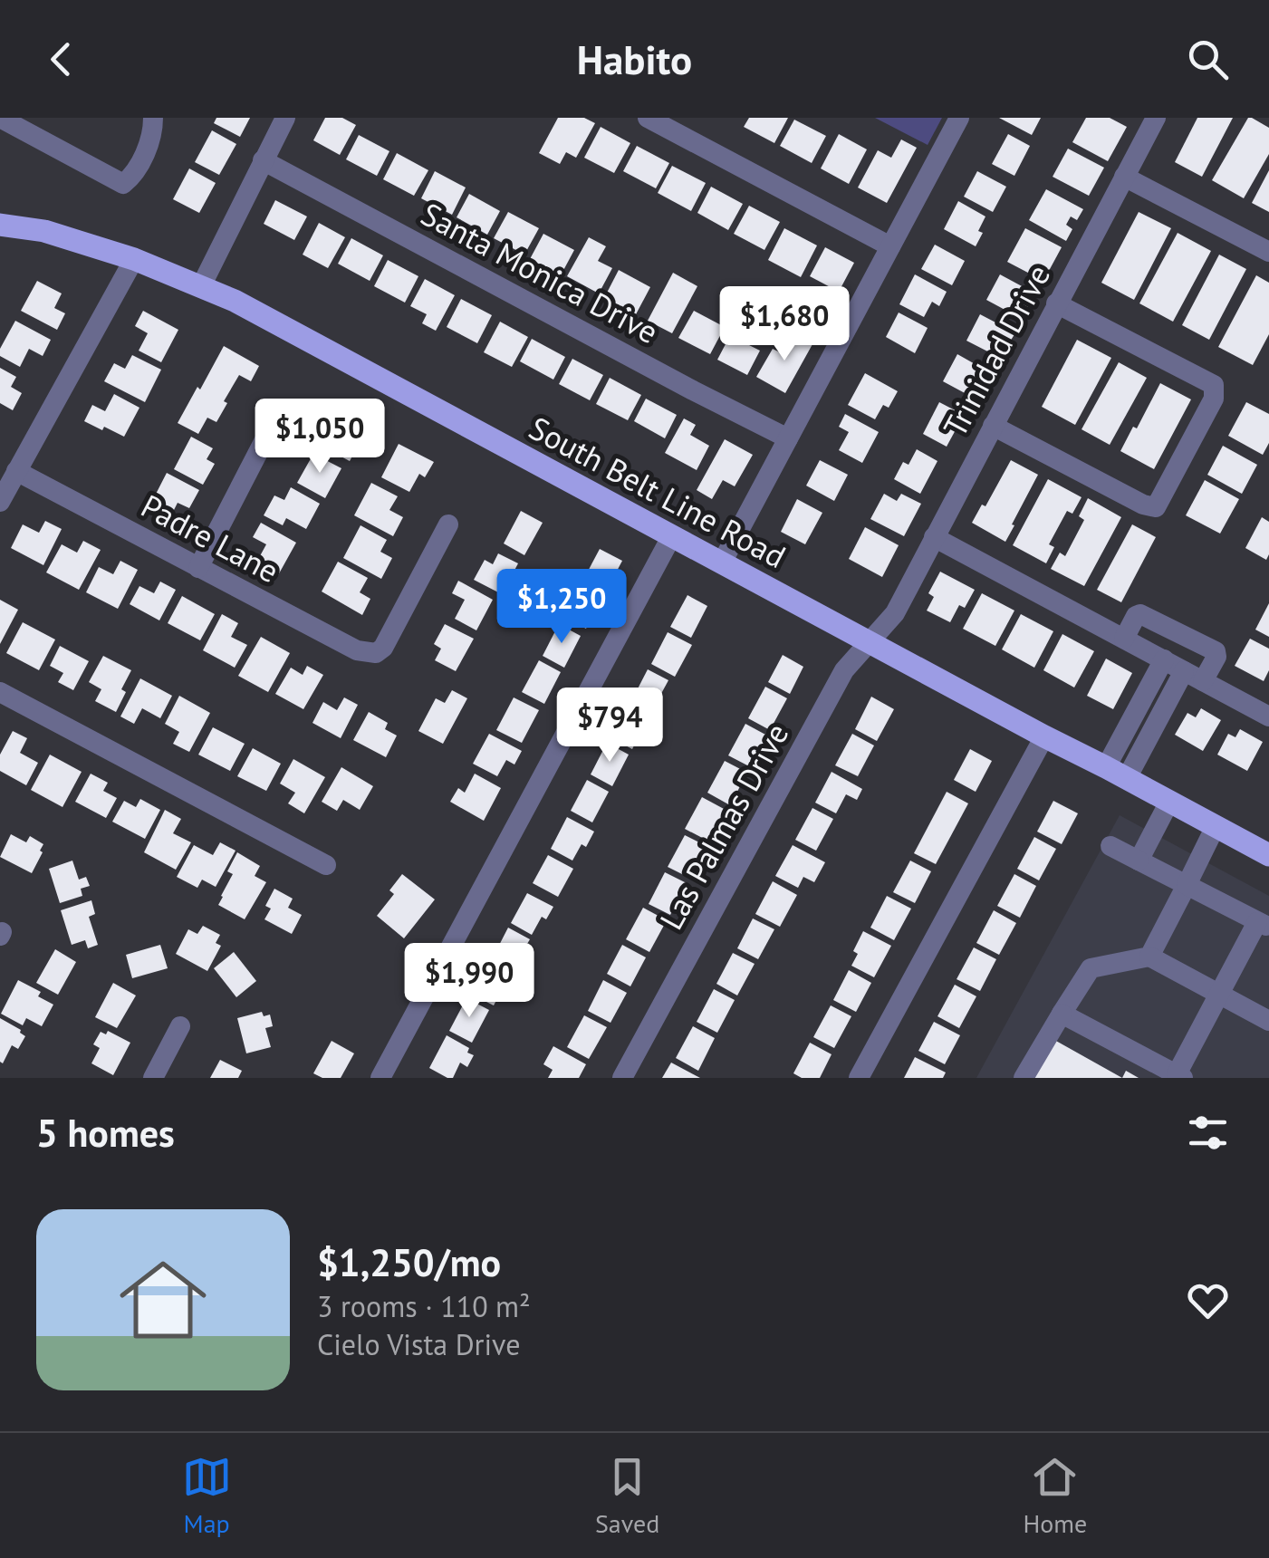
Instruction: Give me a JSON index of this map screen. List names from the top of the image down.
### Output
{
  "streets": {
    "main road": ["South Belt Line Road"],
    "street": [
      "Santa Monica Drive",
      "Trinidad Drive",
      "Padre Lane",
      "Las Palmas Drive"
    ]
  },
  "crossings": [
    ["Trinidad Drive", "Las Palmas Drive"],
    ["South Belt Line Road", "Las Palmas Drive"]
  ],
  "page": {
    "header": "Habito",
    "price": [
      "$1,680",
      "$1,050",
      "$1,250",
      "$794",
      "$1,990"
    ],
    "heading": "5 homes",
    "list": [
      {
        "name": "$1,250/mo",
        "note": "3 rooms · 110 m² · Cielo Vista Drive"
      }
    ],
    "tabs": ["Map", "Saved", "Home"]
  }
}
